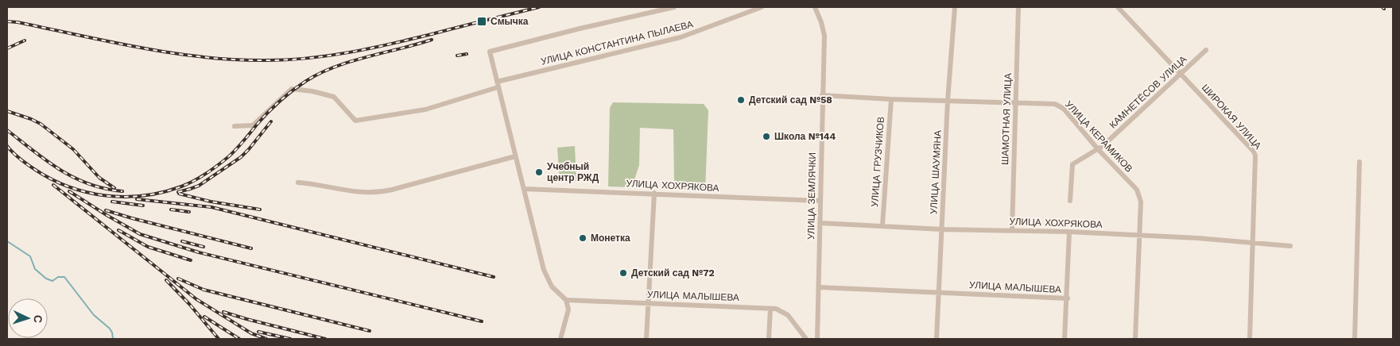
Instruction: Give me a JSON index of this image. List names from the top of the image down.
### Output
{
  "streets": {
    "street": [
      "УЛИЦА КОНСТАНТИНА ПЫЛАЕВА",
      "КАМНЕТЁСОВ УЛИЦА",
      "ШИРОКАЯ УЛИЦА",
      "ШАМОТНАЯ УЛИЦА",
      "УЛИЦА КЕРАМИКОВ",
      "УЛИЦА ГРУЗЧИКОВ",
      "УЛИЦА ШАУМЯНА",
      "УЛИЦА ХОХРЯКОВА",
      "УЛИЦА ЗЕМЛЯЧКИ",
      "УЛИЦА МАЛЫШЕВА"
    ]
  },
  "crossings": [
    ["КАМНЕТЁСОВ УЛИЦА", "ШИРОКАЯ УЛИЦА"],
    ["КАМНЕТЁСОВ УЛИЦА", "УЛИЦА КЕРАМИКОВ"],
    ["ШИРОКАЯ УЛИЦА", "УЛИЦА ХОХРЯКОВА"],
    ["ШАМОТНАЯ УЛИЦА", "УЛИЦА КЕРАМИКОВ"],
    ["ШАМОТНАЯ УЛИЦА", "УЛИЦА ХОХРЯКОВА"],
    ["УЛИЦА КЕРАМИКОВ", "УЛИЦА ГРУЗЧИКОВ"],
    ["УЛИЦА КЕРАМИКОВ", "УЛИЦА ШАУМЯНА"],
    ["УЛИЦА КЕРАМИКОВ", "УЛИЦА ХОХРЯКОВА"],
    ["УЛИЦА КЕРАМИКОВ", "УЛИЦА ЗЕМЛЯЧКИ"],
    ["УЛИЦА ГРУЗЧИКОВ", "УЛИЦА ХОХРЯКОВА"],
    ["УЛИЦА ШАУМЯНА", "УЛИЦА ХОХРЯКОВА"],
    ["УЛИЦА ШАУМЯНА", "УЛИЦА МАЛЫШЕВА"],
    ["УЛИЦА ХОХРЯКОВА", "УЛИЦА ЗЕМЛЯЧКИ"],
    ["УЛИЦА ЗЕМЛЯЧКИ", "УЛИЦА МАЛЫШЕВА"]
  ],
  "places": {
    "transit": ["Смычка"],
    "other": [
      "Детский сад №58",
      "Школа №144",
      "Учебный центр РЖД",
      "Монетка",
      "Детский сад №72"
    ]
  },
  "north": "right"
}
